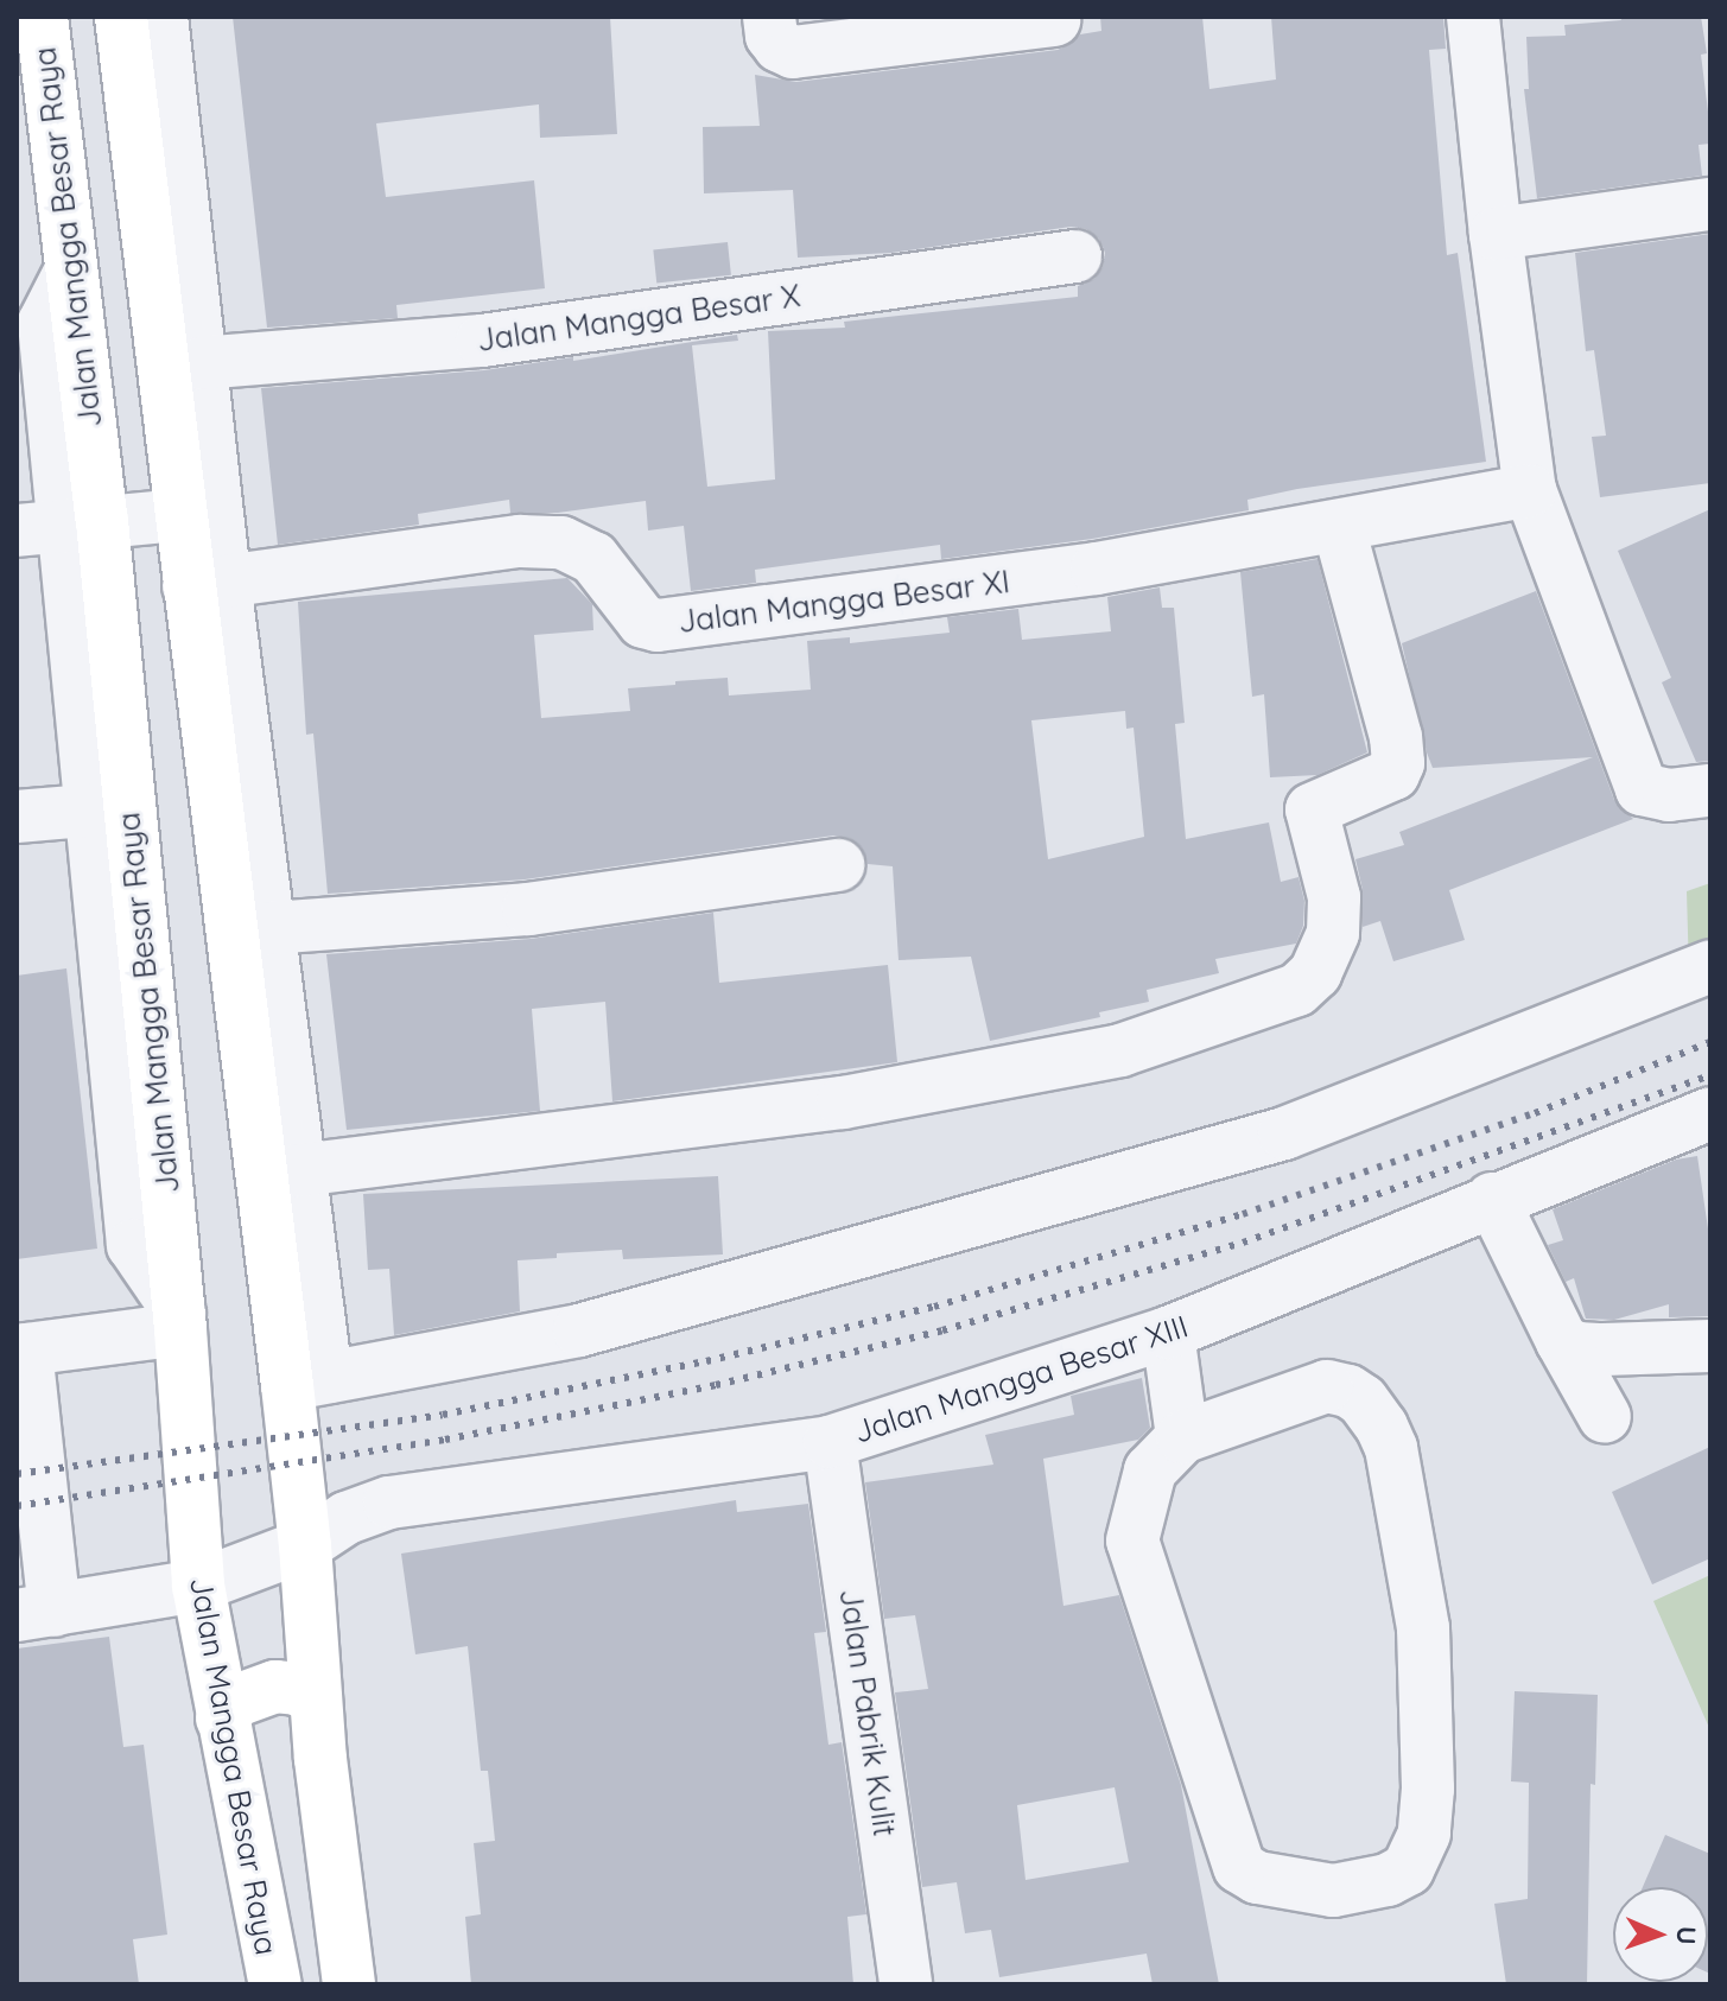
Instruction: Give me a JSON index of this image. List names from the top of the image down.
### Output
{
  "streets": {
    "main road": ["Jalan Mangga Besar Raya"],
    "street": [
      "Jalan Mangga Besar X",
      "Jalan Mangga Besar XI",
      "Jalan Mangga Besar XIII",
      "Jalan Pabrik Kulit"
    ]
  },
  "crossings": [
    ["Jalan Mangga Besar Raya", "Jalan Mangga Besar XIII"],
    ["Jalan Mangga Besar XIII", "Jalan Pabrik Kulit"]
  ],
  "north": "right"
}
